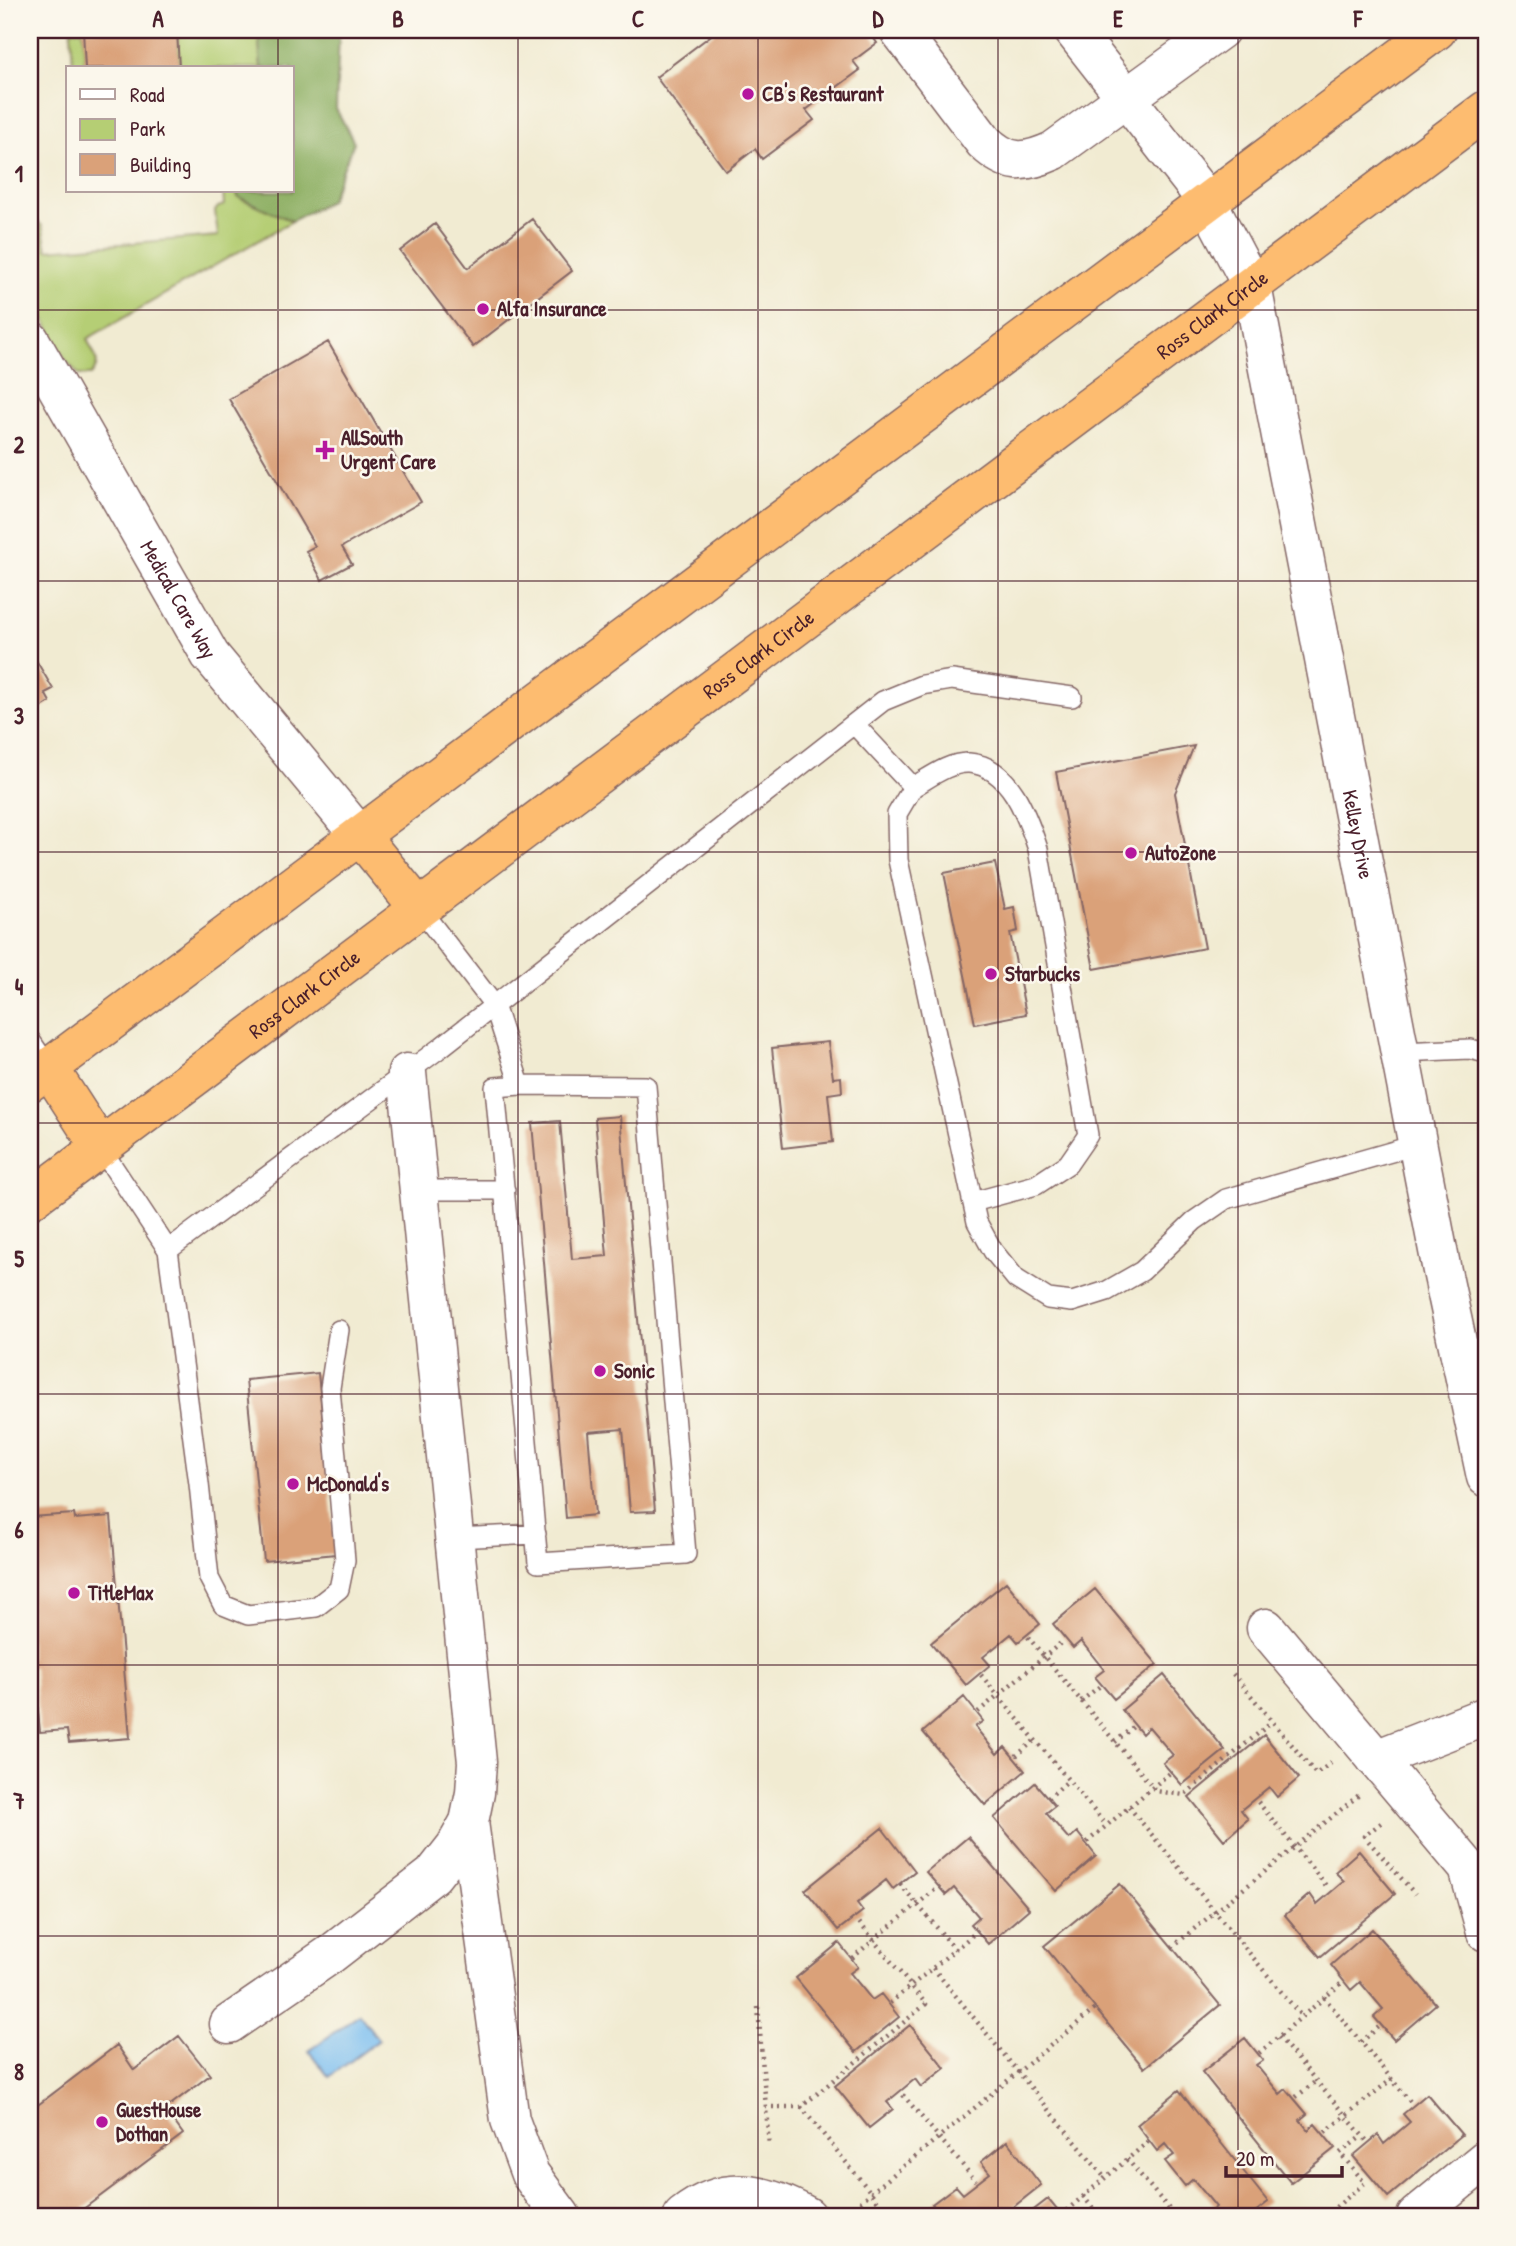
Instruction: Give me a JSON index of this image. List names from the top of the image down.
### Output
{
  "streets": {
    "highway": ["Ross Clark Circle"],
    "street": ["Medical Care Way", "Kelley Drive"]
  },
  "crossings": [
    ["Ross Clark Circle", "Kelley Drive"]
  ],
  "places": {
    "other": [
      "CB's Restaurant",
      "Alfa Insurance",
      "AutoZone",
      "Starbucks",
      "Sonic",
      "McDonald's",
      "TitleMax",
      "GuestHouse Dothan"
    ],
    "health": ["AllSouth Urgent Care"]
  },
  "legend": ["Road", "Park", "Building"],
  "scale_bar": "20 m",
  "grid": {
    "columns": [
      "A",
      "B",
      "C",
      "D",
      "E",
      "F"
    ],
    "rows": [
      "1",
      "2",
      "3",
      "4",
      "5",
      "6",
      "7",
      "8"
    ]
  }
}
